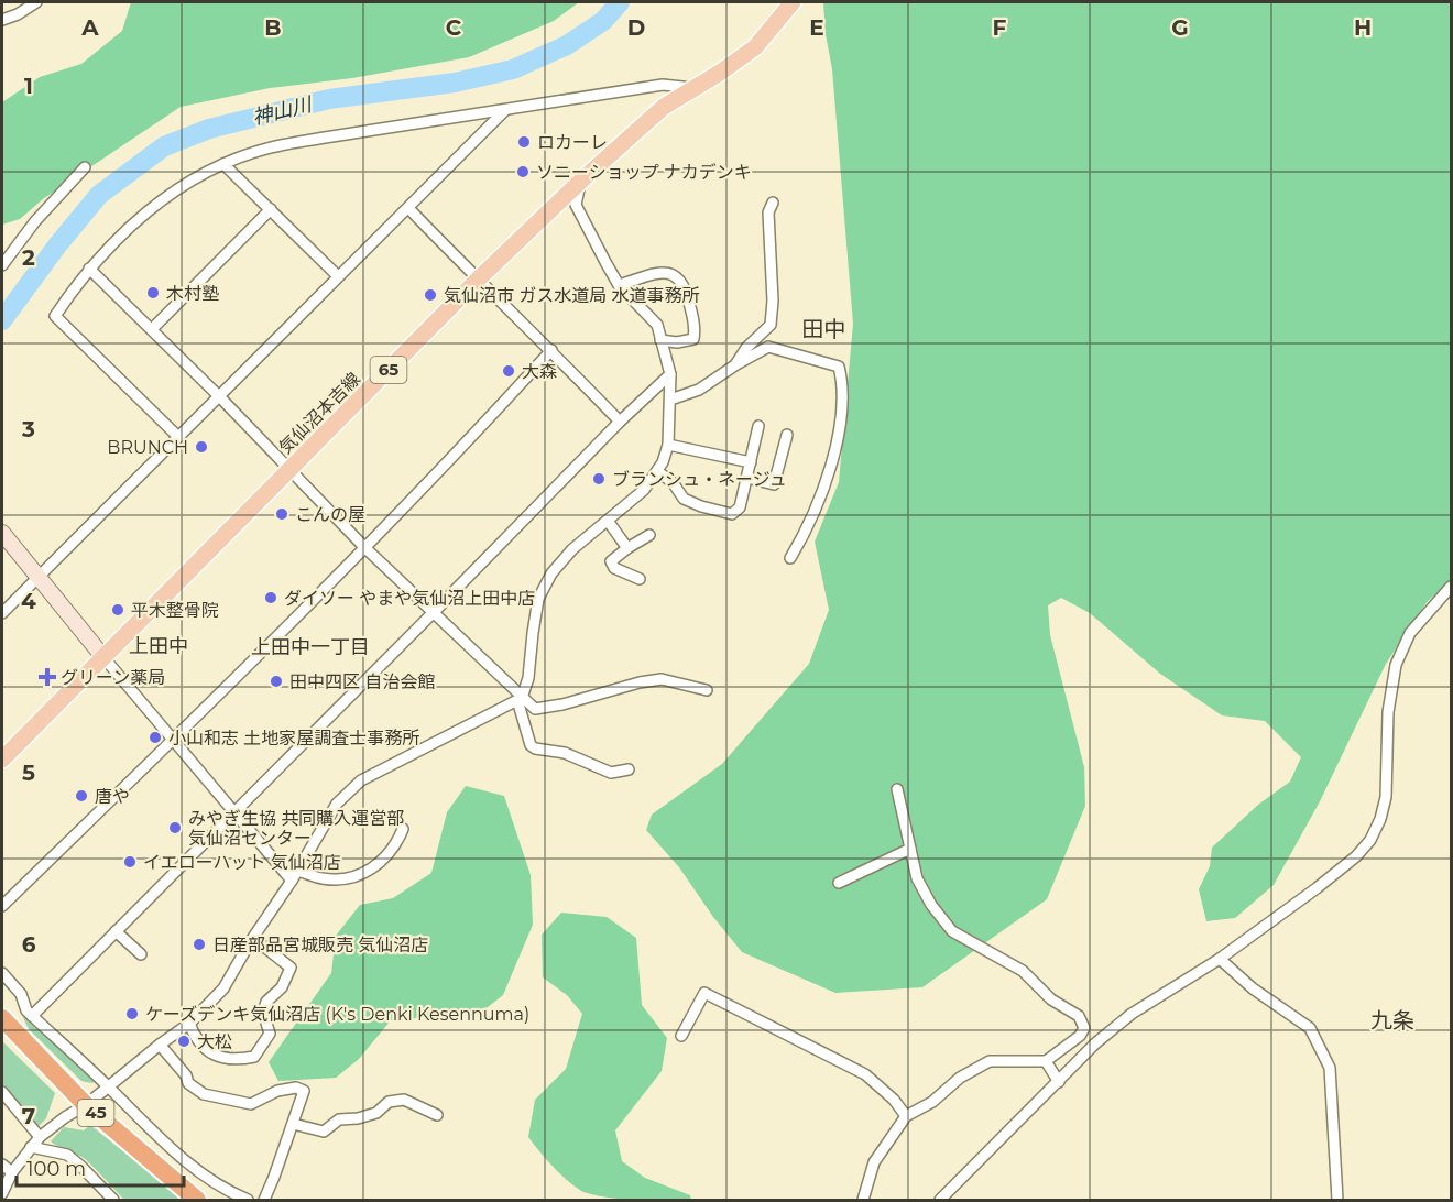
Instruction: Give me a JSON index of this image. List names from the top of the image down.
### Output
{
  "streets": {
    "highway": ["45"],
    "main road": ["65", "気仙沼本吉線"]
  },
  "districts": [
    "田中",
    "上田中",
    "上田中一丁目",
    "九条"
  ],
  "water": ["神山川"],
  "places": {
    "other": [
      "ロカーレ",
      "ソニーショップ ナカデンキ",
      "木村塾",
      "気仙沼市 ガス水道局 水道事務所",
      "大森",
      "BRUNCH",
      "ブランシュ・ネージュ",
      "こんの屋",
      "ダイソー やまや気仙沼上田中店",
      "平木整骨院",
      "田中四区 自治会館",
      "小山和志 土地家屋調査士事務所",
      "唐や",
      "みやぎ生協 共同購入運営部 気仙沼センター",
      "イエローハット 気仙沼店",
      "日産部品宮城販売 気仙沼店",
      "ケーズデンキ気仙沼店 (K's Denki Kesennuma)",
      "大松"
    ],
    "health": ["グリーン薬局"]
  },
  "scale_bar": "100 m",
  "grid": {
    "columns": [
      "A",
      "B",
      "C",
      "D",
      "E",
      "F",
      "G",
      "H"
    ],
    "rows": [
      "1",
      "2",
      "3",
      "4",
      "5",
      "6",
      "7"
    ]
  }
}
